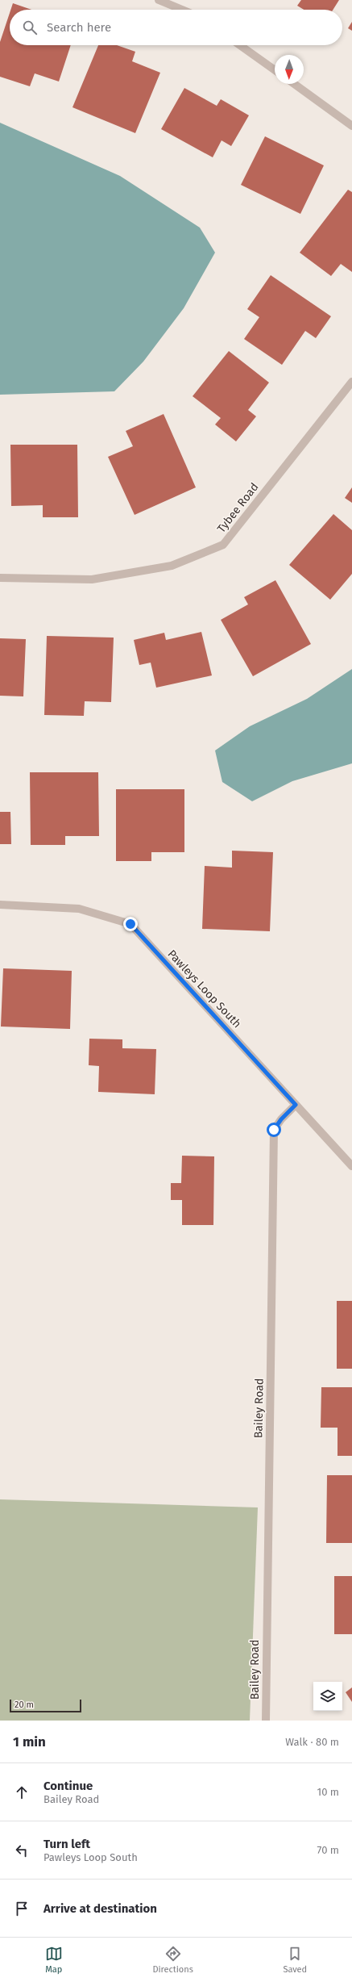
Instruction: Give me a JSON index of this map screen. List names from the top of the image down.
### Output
{
  "streets": {
    "street": ["Tybee Road", "Pawleys Loop South", "Bailey Road"]
  },
  "crossings": [
    ["Pawleys Loop South", "Bailey Road"]
  ],
  "scale_bar": "20 m",
  "north": "bottom",
  "page": {
    "search": "Search here",
    "scale": "20 m",
    "heading": ["1 min", "Walk · 80 m"],
    "list": [
      ["Continue", "Bailey Road", "10 m"],
      ["Turn left", "Pawleys Loop South", "70 m"],
      "Arrive at destination"
    ],
    "nav": ["Map", "Directions", "Saved"]
  }
}
